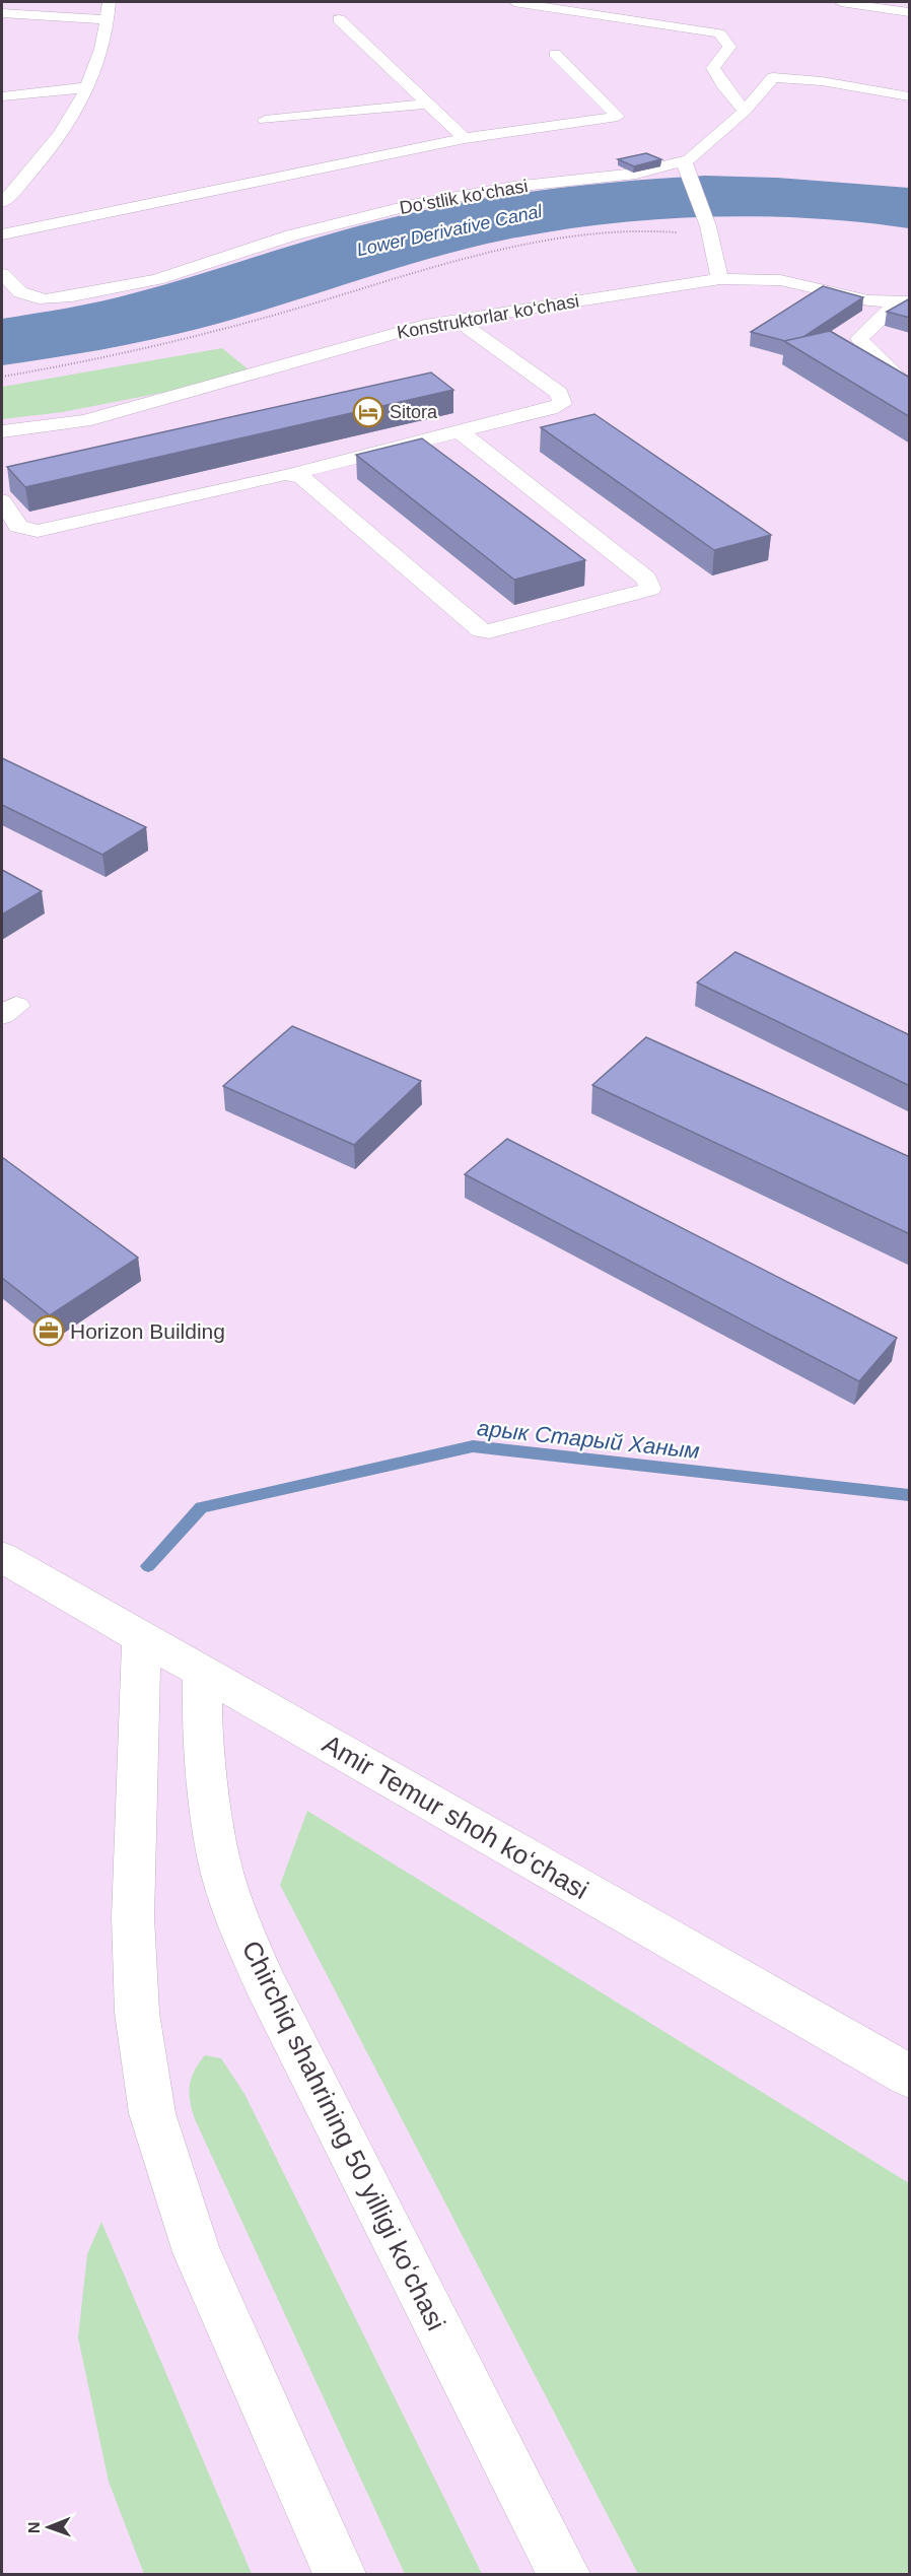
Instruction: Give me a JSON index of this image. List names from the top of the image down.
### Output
{
  "streets": {
    "street": [
      "Do‘stlik ko‘chasi",
      "Konstruktorlar ko‘chasi",
      "Amir Temur shoh ko‘chasi",
      "Chirchiq shahrining 50 yilligi koʻchasi"
    ]
  },
  "crossings": [
    ["Amir Temur shoh ko‘chasi", "Chirchiq shahrining 50 yilligi koʻchasi"]
  ],
  "water": ["Lower Derivative Canal", "арык Старый Ханым"],
  "places": {
    "hotel": ["Sitora"],
    "office": ["Horizon Building"]
  },
  "north": "left"
}
